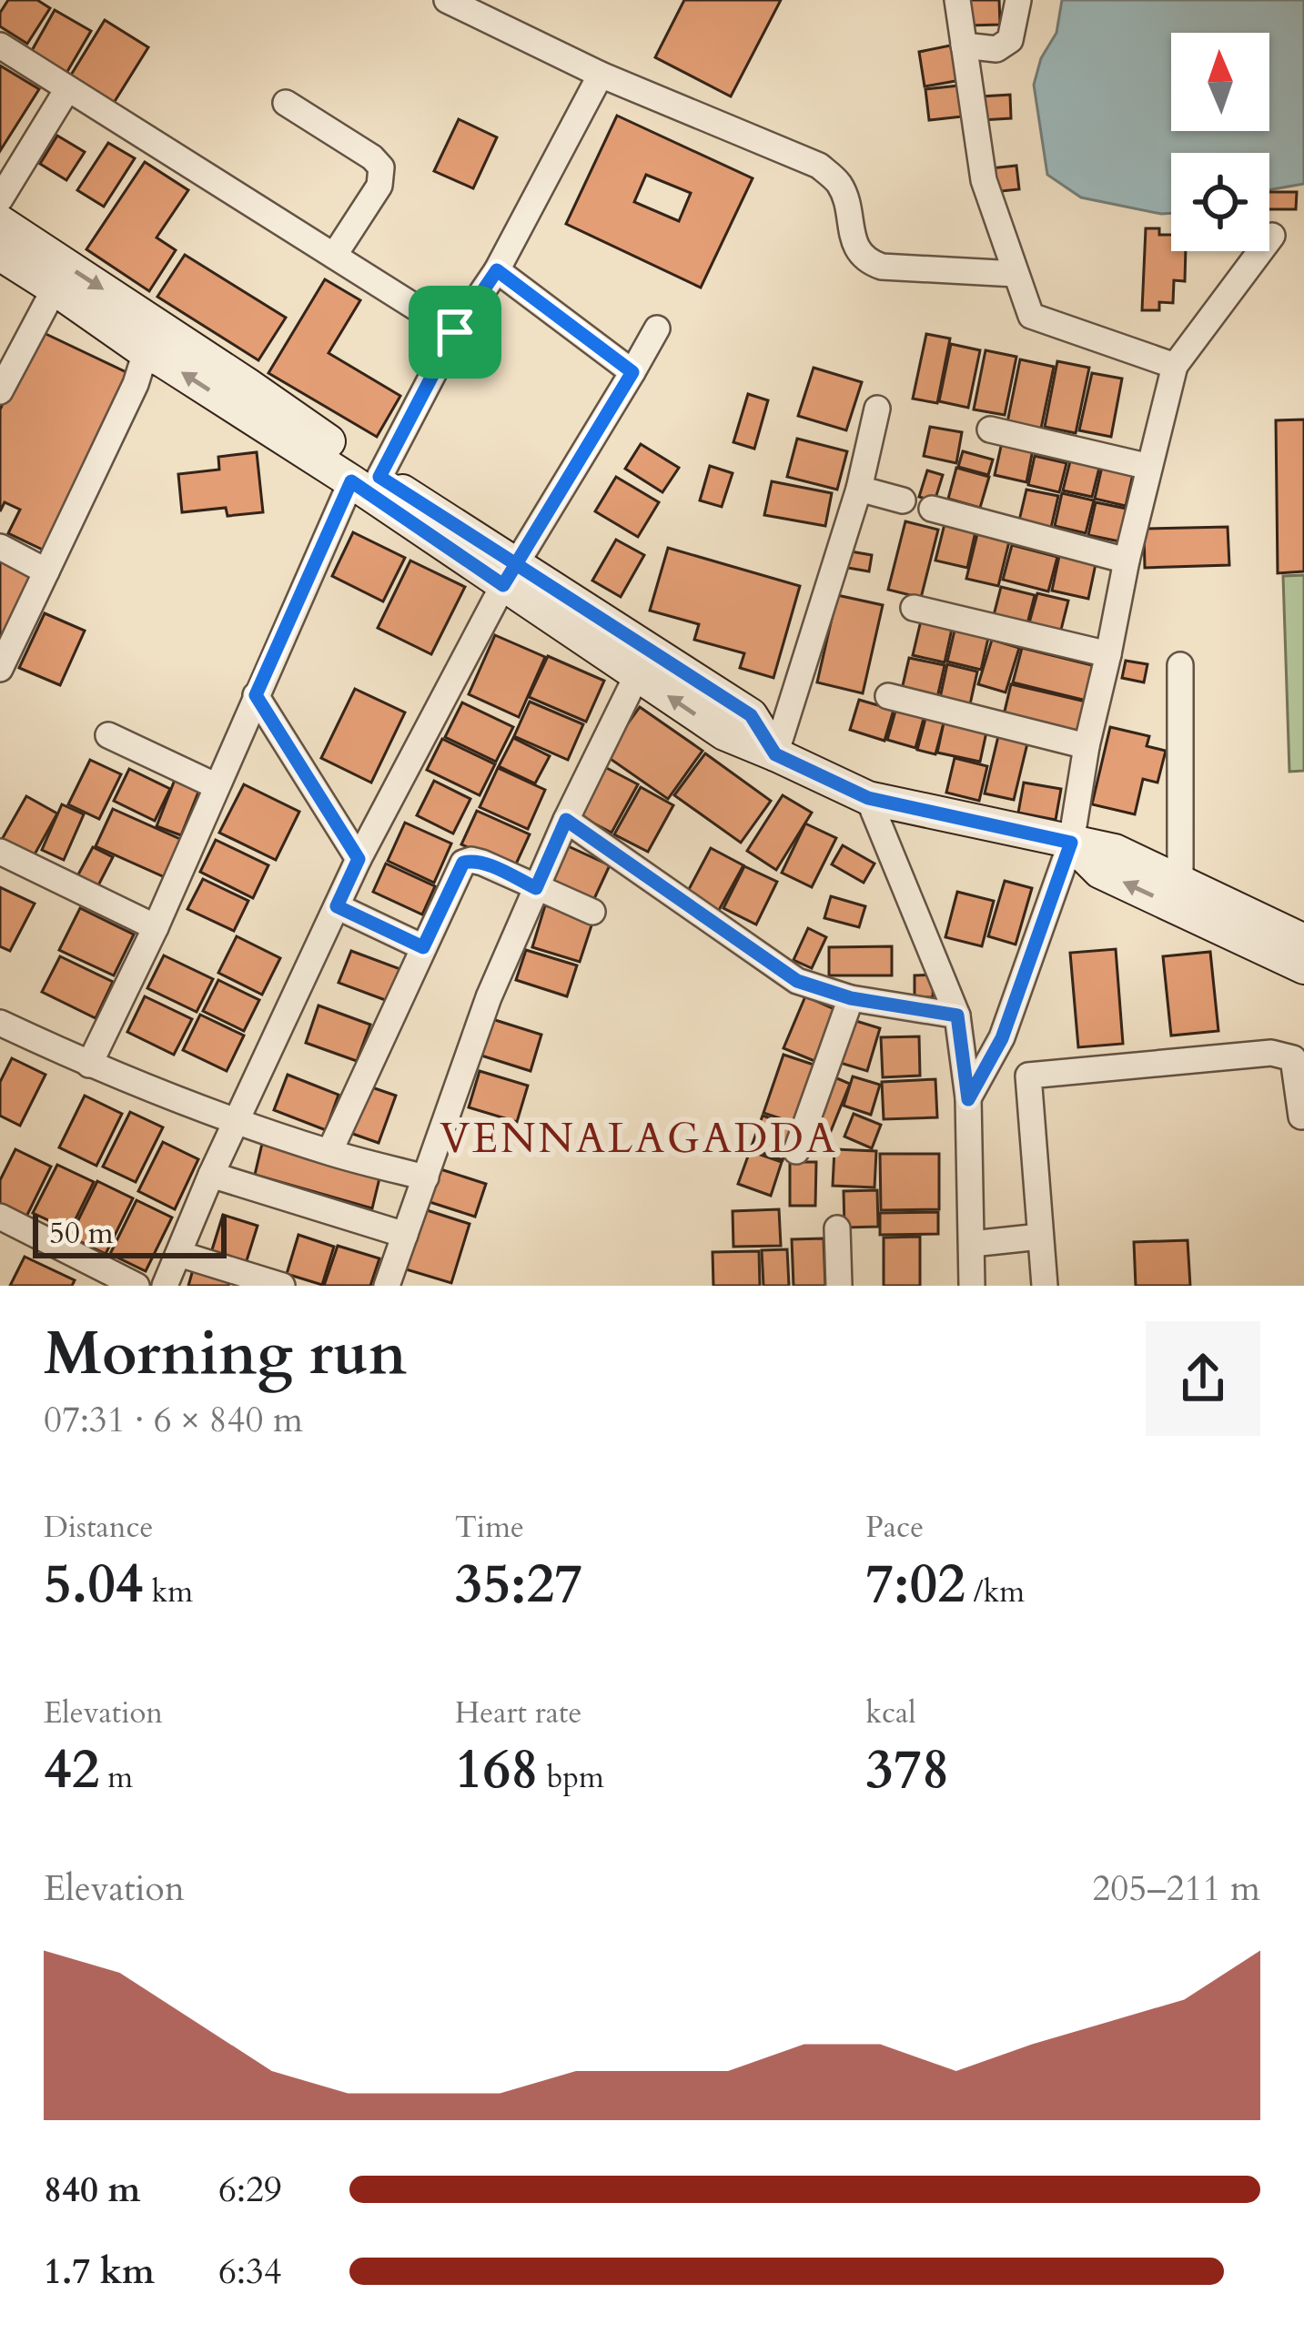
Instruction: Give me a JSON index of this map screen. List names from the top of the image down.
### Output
{
  "districts": ["VENNALAGADDA"],
  "scale_bar": "50 m",
  "north": "top",
  "page": {
    "scale": "50 m",
    "heading": ["Morning run", "07:31 · 6 × 840 m"],
    "stats": [
      ["Distance", "5.04 km"],
      ["Time", "35:27"],
      ["Pace", "7:02 /km"],
      ["Elevation", "42 m"],
      ["Heart rate", "168 bpm"],
      ["kcal", "378"]
    ],
    "chart": ["Elevation", "205–211 m"],
    "list": [
      {
        "name": "840 m",
        "note": "6:29"
      },
      {
        "name": "1.7 km",
        "note": "6:34"
      }
    ]
  }
}
